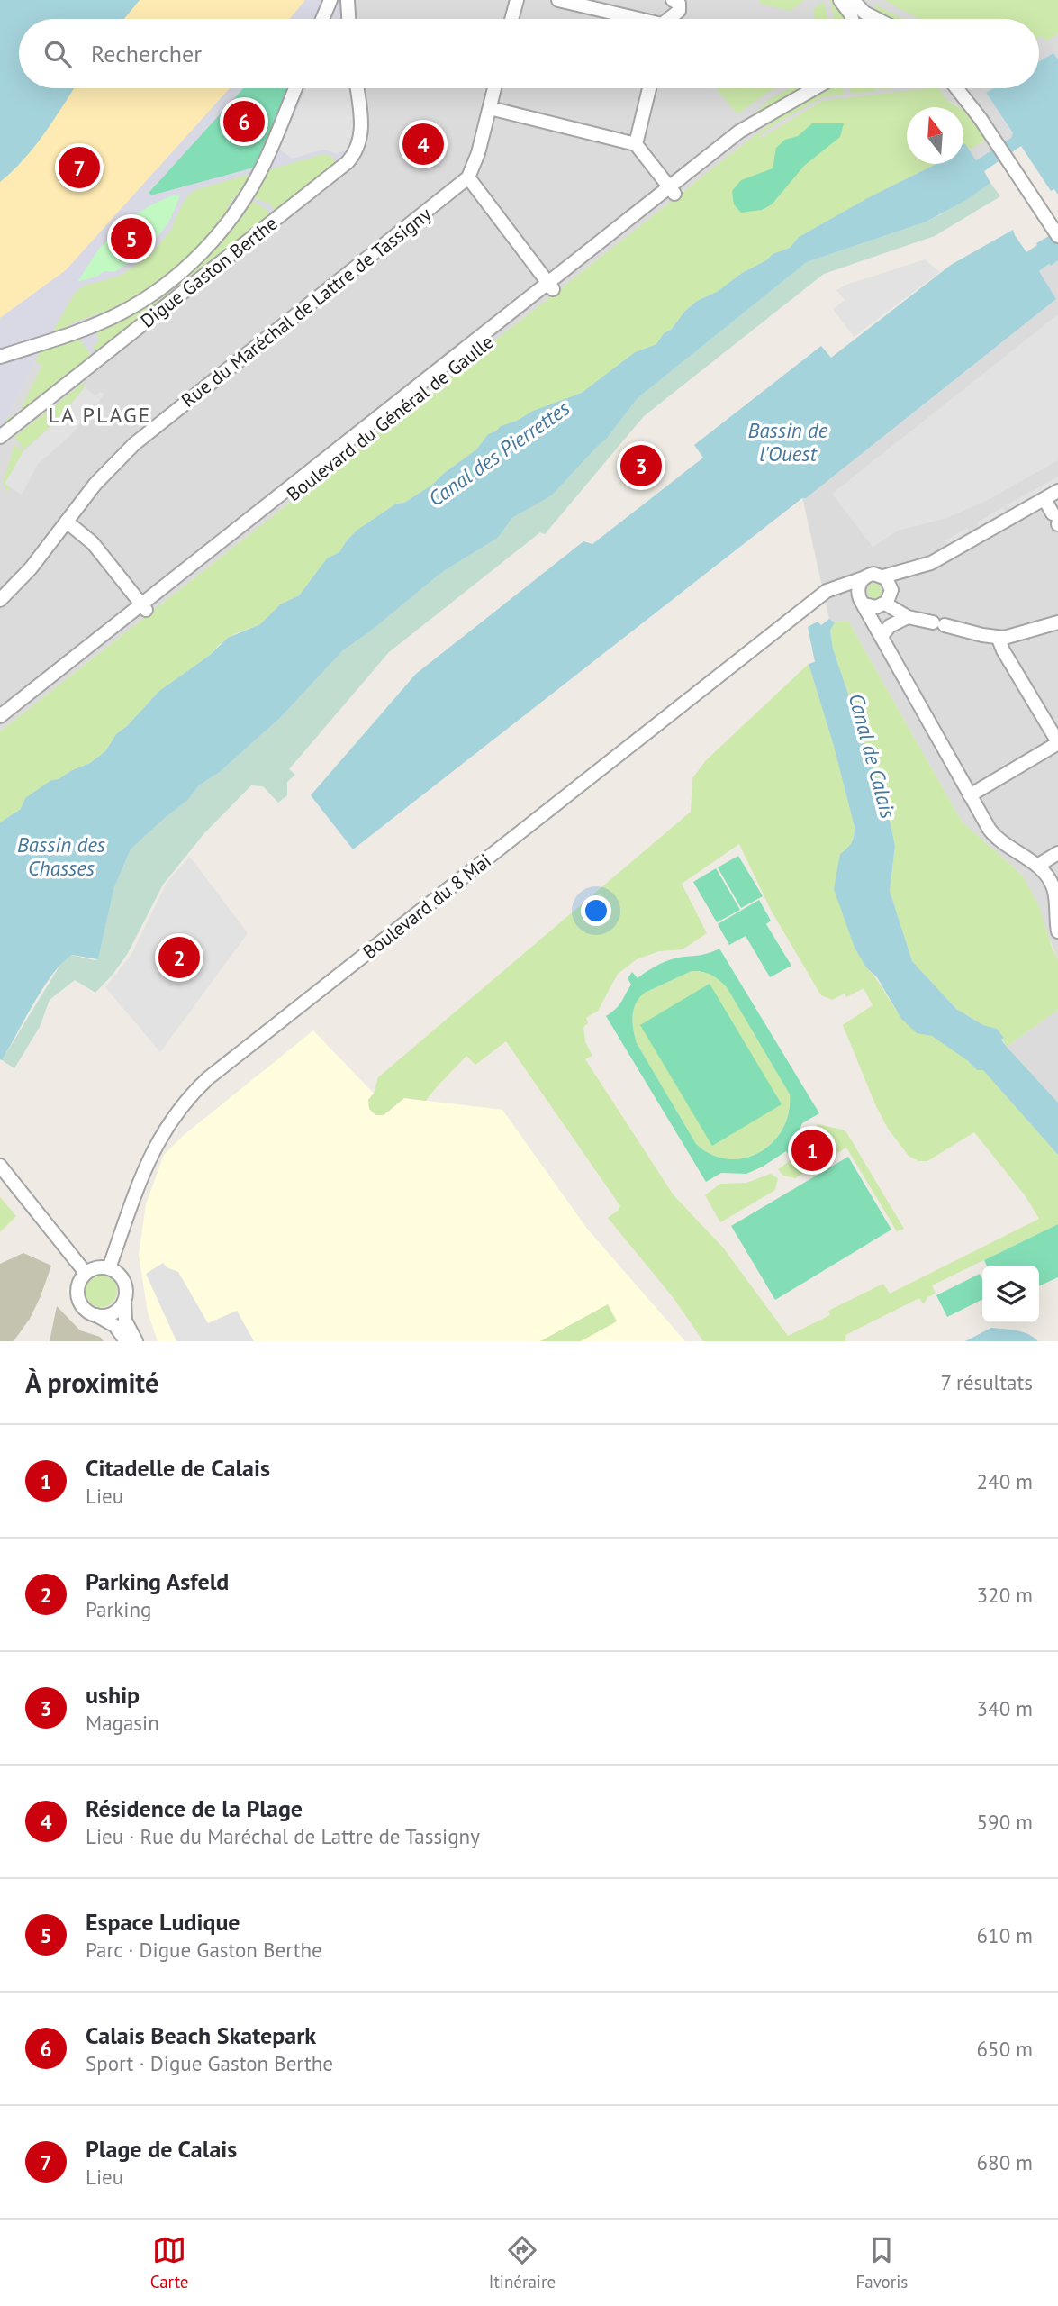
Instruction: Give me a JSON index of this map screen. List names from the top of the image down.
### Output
{
  "streets": {
    "street": [
      "Digue Gaston Berthe",
      "Rue du Maréchal de Lattre de Tassigny",
      "Boulevard du Général de Gaulle",
      "Boulevard du 8 Mai"
    ]
  },
  "districts": ["LA PLAGE"],
  "water": [
    "Bassin de l'Ouest",
    "Canal des Pierrettes",
    "Canal de Calais",
    "Bassin des Chasses"
  ],
  "north": "top",
  "page": {
    "search": "Rechercher",
    "pins": [
      "6",
      "4",
      "7",
      "5",
      "3",
      "2",
      "1"
    ],
    "heading": ["À proximité", "7 résultats"],
    "list": [
      {
        "mark": "1",
        "name": "Citadelle de Calais",
        "note": "Lieu",
        "value": "240 m"
      },
      {
        "mark": "2",
        "name": "Parking Asfeld",
        "note": "Parking",
        "value": "320 m"
      },
      {
        "mark": "3",
        "name": "uship",
        "note": "Magasin",
        "value": "340 m"
      },
      {
        "mark": "4",
        "name": "Résidence de la Plage",
        "note": "Lieu · Rue du Maréchal de Lattre de Tassigny",
        "value": "590 m"
      },
      {
        "mark": "5",
        "name": "Espace Ludique",
        "note": "Parc · Digue Gaston Berthe",
        "value": "610 m"
      },
      {
        "mark": "6",
        "name": "Calais Beach Skatepark",
        "note": "Sport · Digue Gaston Berthe",
        "value": "650 m"
      },
      {
        "mark": "7",
        "name": "Plage de Calais",
        "note": "Lieu",
        "value": "680 m"
      }
    ],
    "nav": ["Carte", "Itinéraire", "Favoris"]
  }
}
